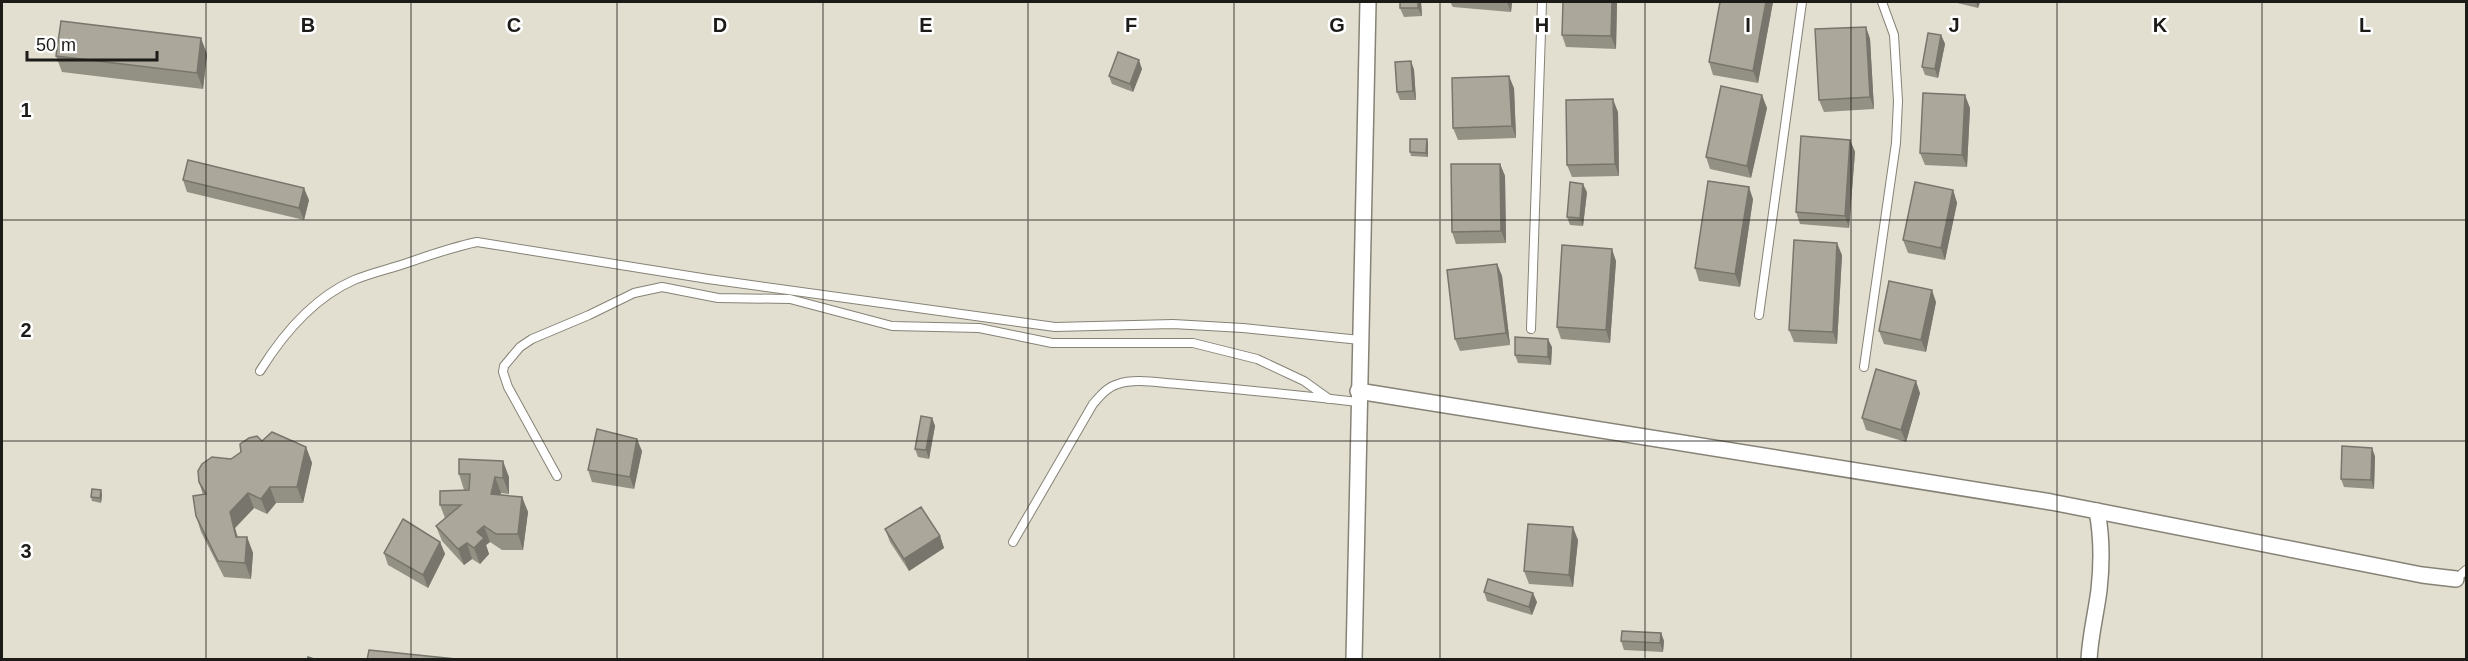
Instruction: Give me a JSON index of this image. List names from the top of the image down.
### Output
{
  "scale_bar": "50 m",
  "grid": {
    "columns": [
      "B",
      "C",
      "D",
      "E",
      "F",
      "G",
      "H",
      "I",
      "J",
      "K",
      "L"
    ],
    "rows": ["1", "2", "3"]
  }
}
